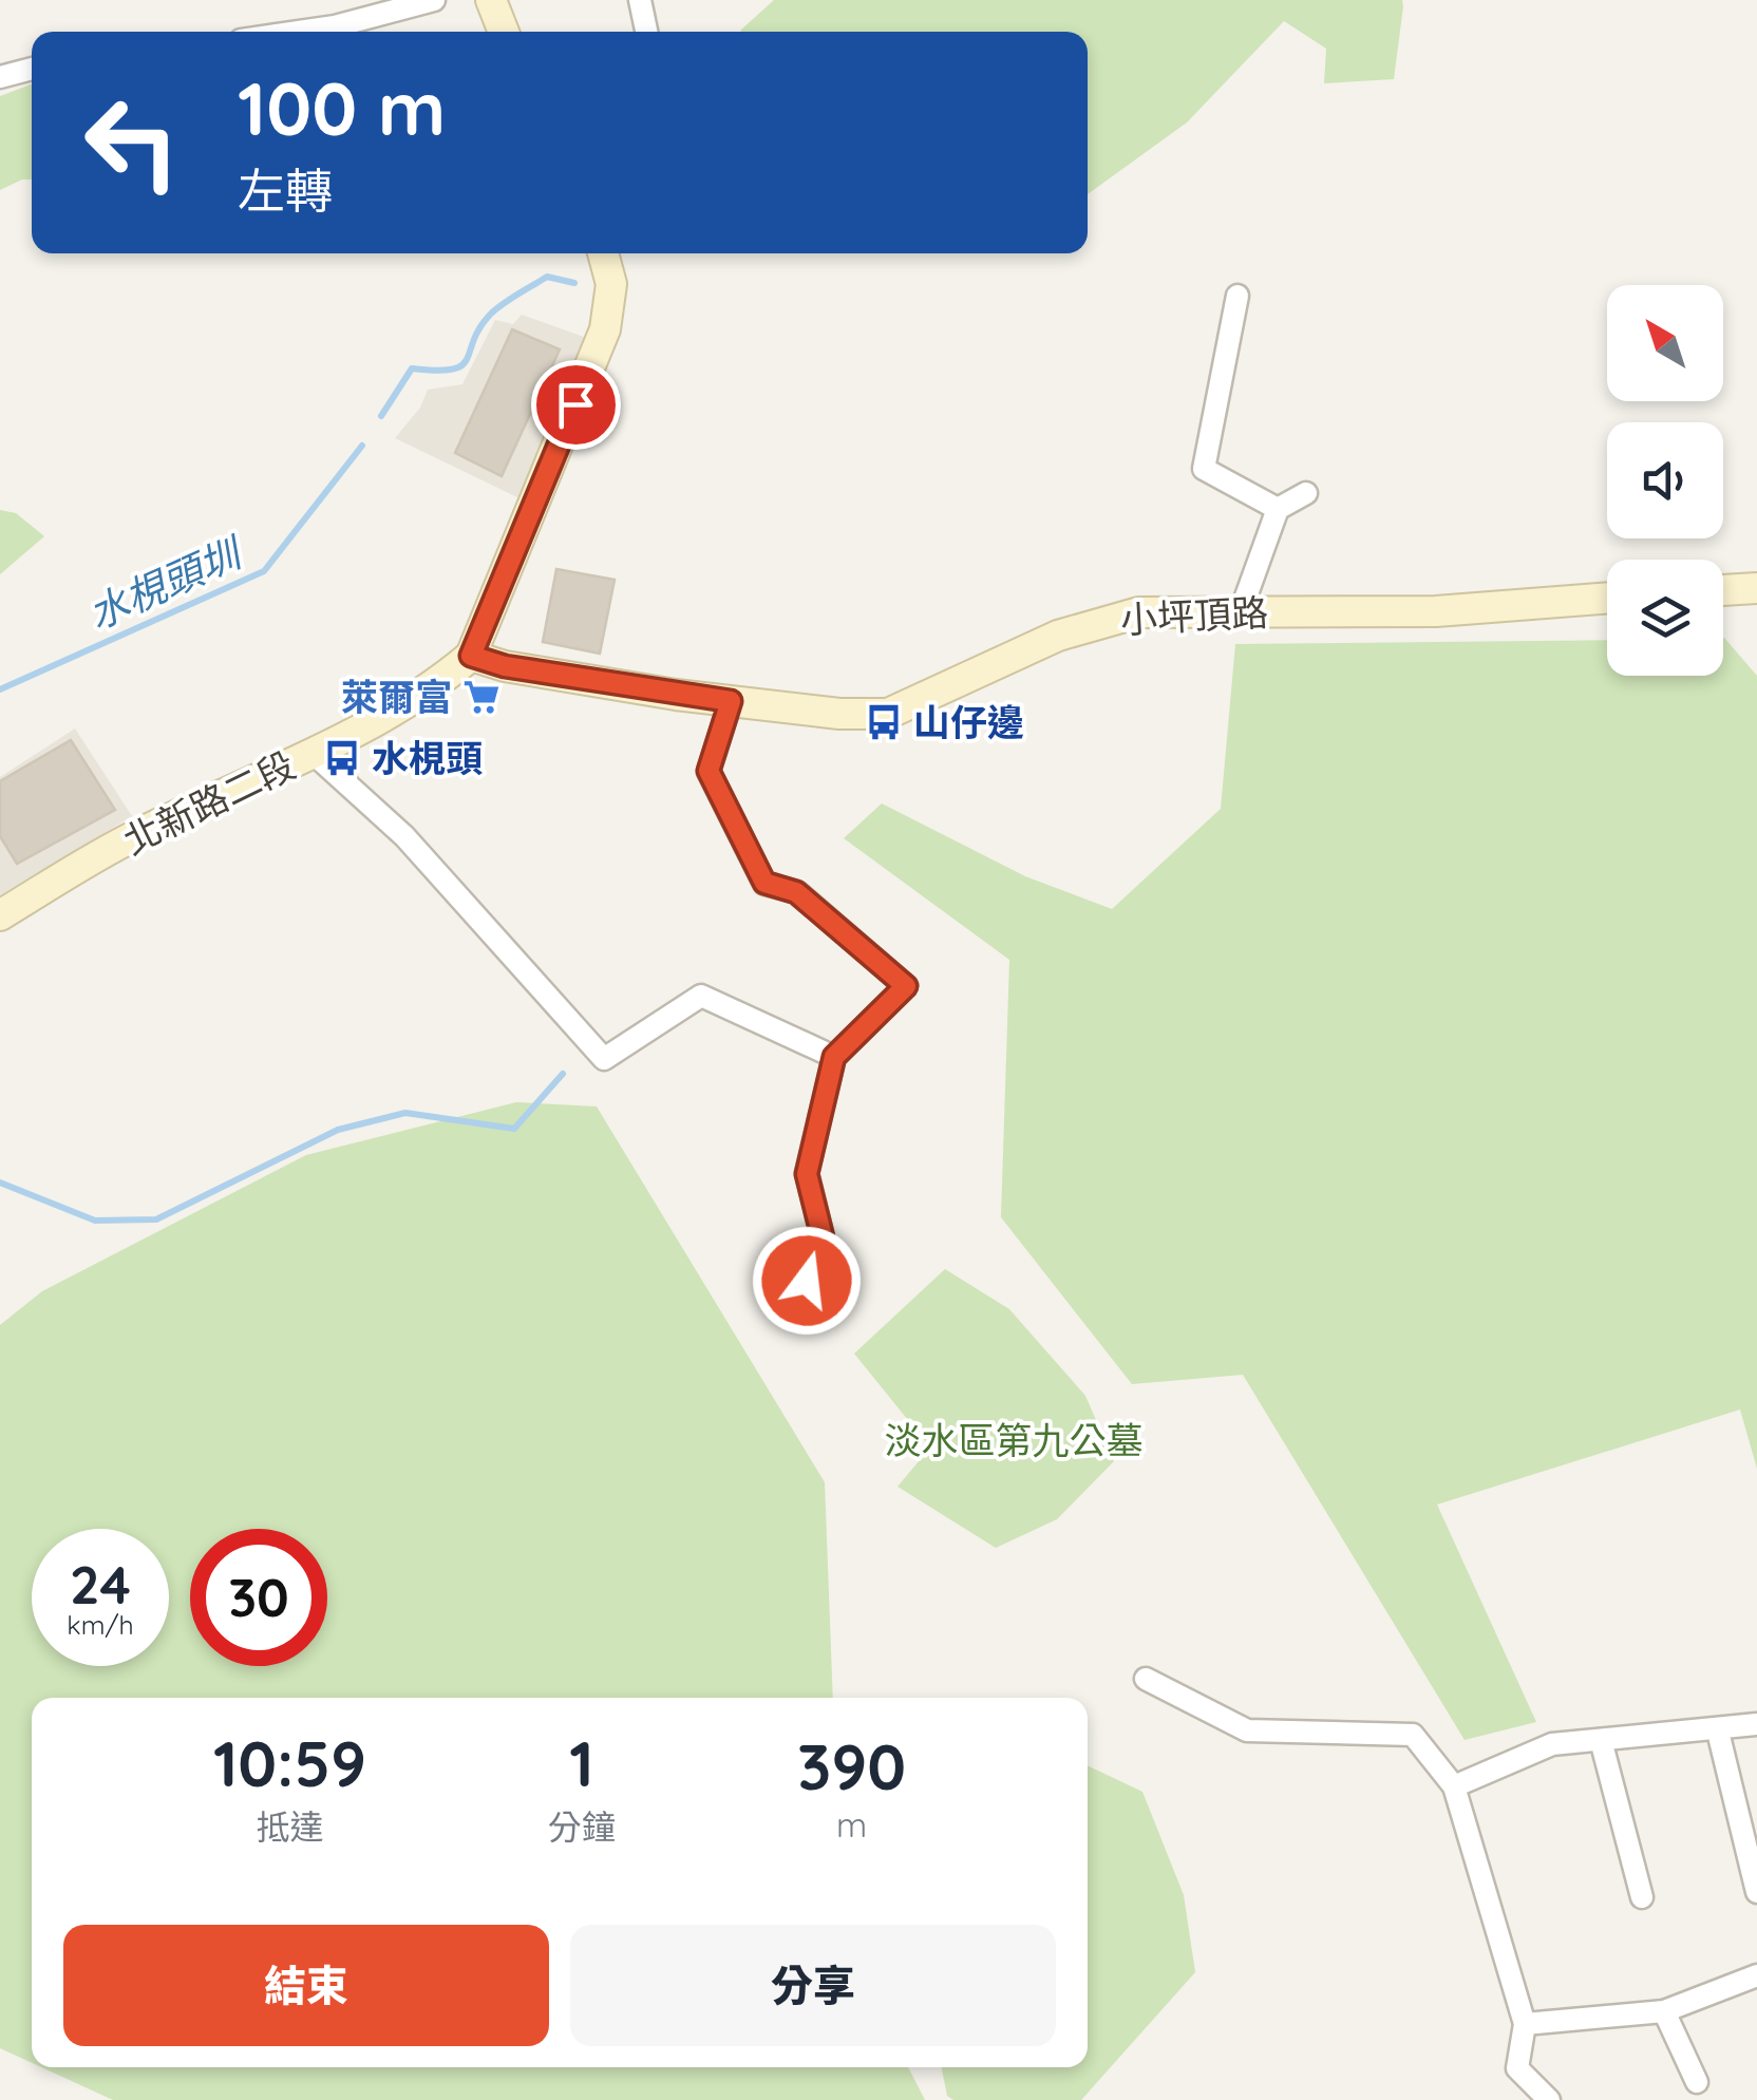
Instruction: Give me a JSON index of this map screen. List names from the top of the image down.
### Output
{
  "streets": {
    "street": ["小坪頂路", "北新路二段"]
  },
  "crossings": [
    ["小坪頂路", "北新路二段"]
  ],
  "water": ["水梘頭圳"],
  "parks": ["淡水區第九公墓"],
  "places": {
    "supermarket": ["萊爾富"],
    "bus stop": ["山仔邊", "水梘頭"]
  },
  "north": "top left",
  "page": {
    "turn": ["100 m", "左轉"],
    "speed": "24 km/h",
    "limit": "30",
    "eta": [
      "10:59",
      "抵達",
      "1",
      "分鐘",
      "390",
      "m"
    ],
    "buttons": ["結束", "分享"]
  }
}
